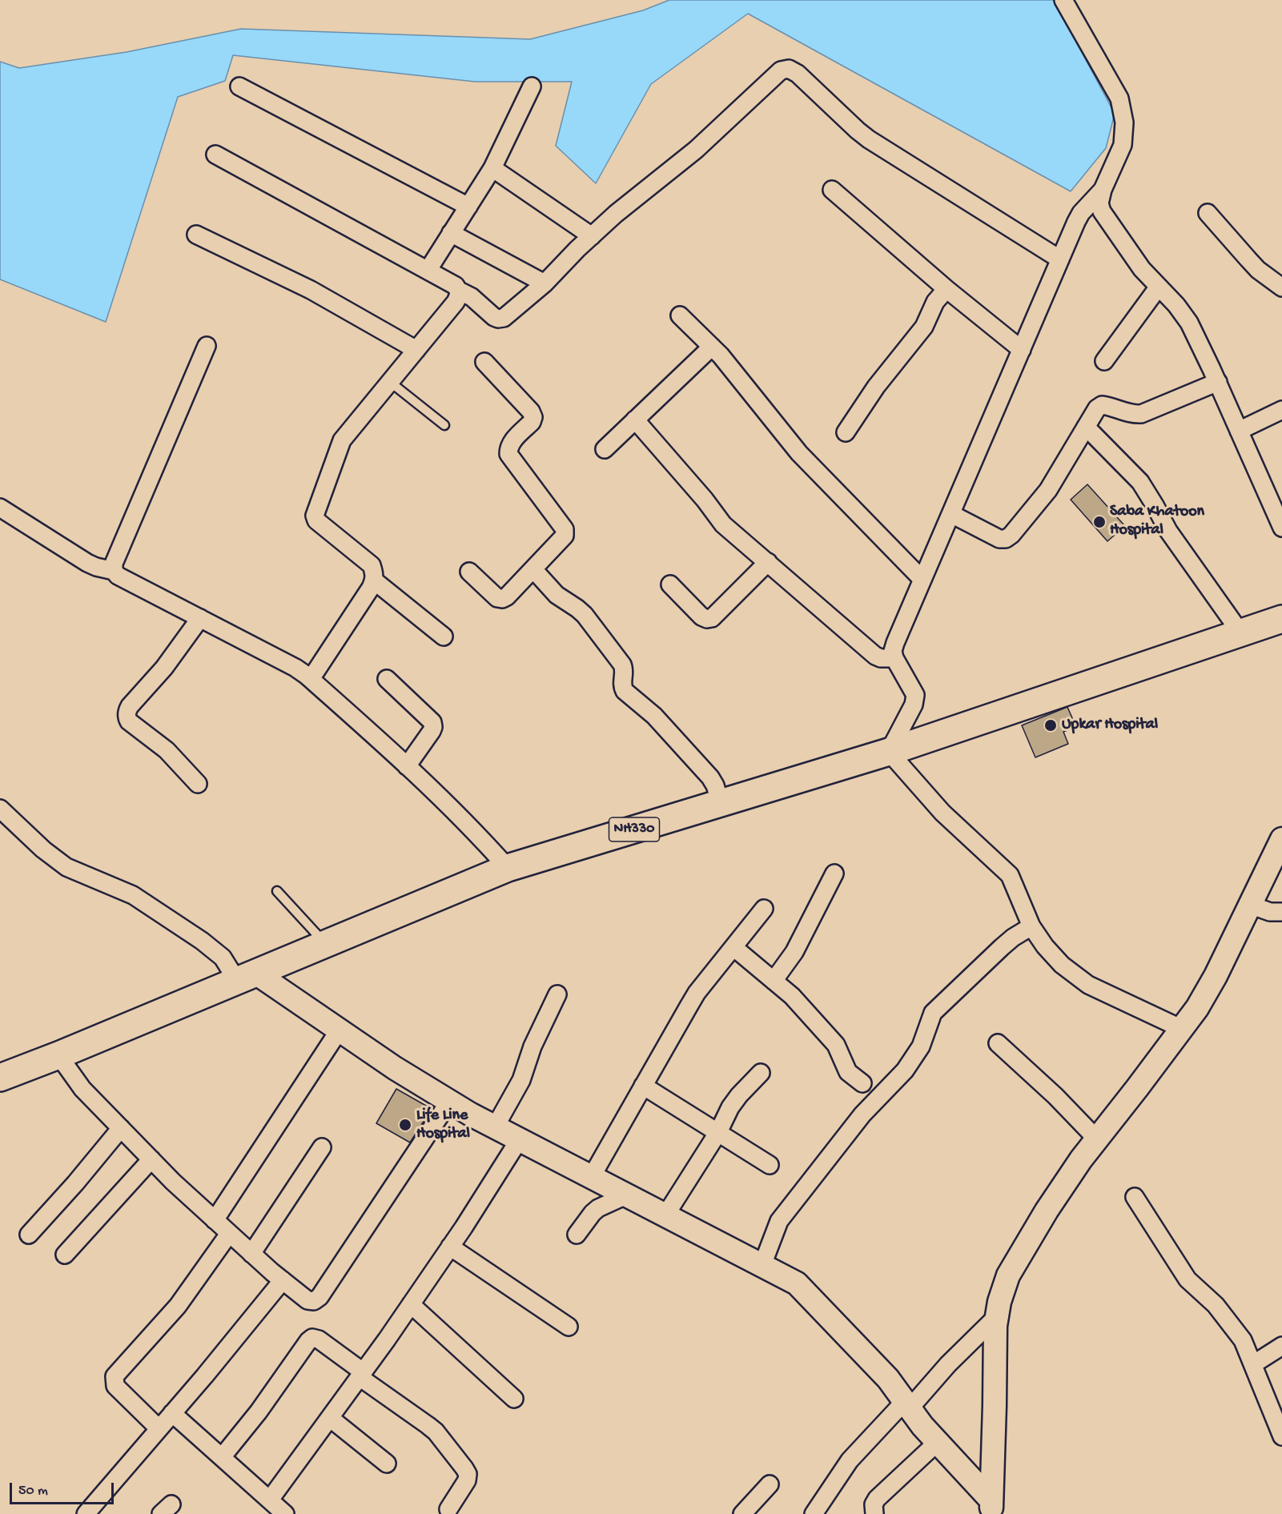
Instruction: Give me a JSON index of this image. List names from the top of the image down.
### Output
{
  "streets": {
    "highway": ["NH330"]
  },
  "places": ["Saba Khatoon Hospital", "Upkar Hospital", "Life Line Hospital"],
  "scale_bar": "50 m"
}
